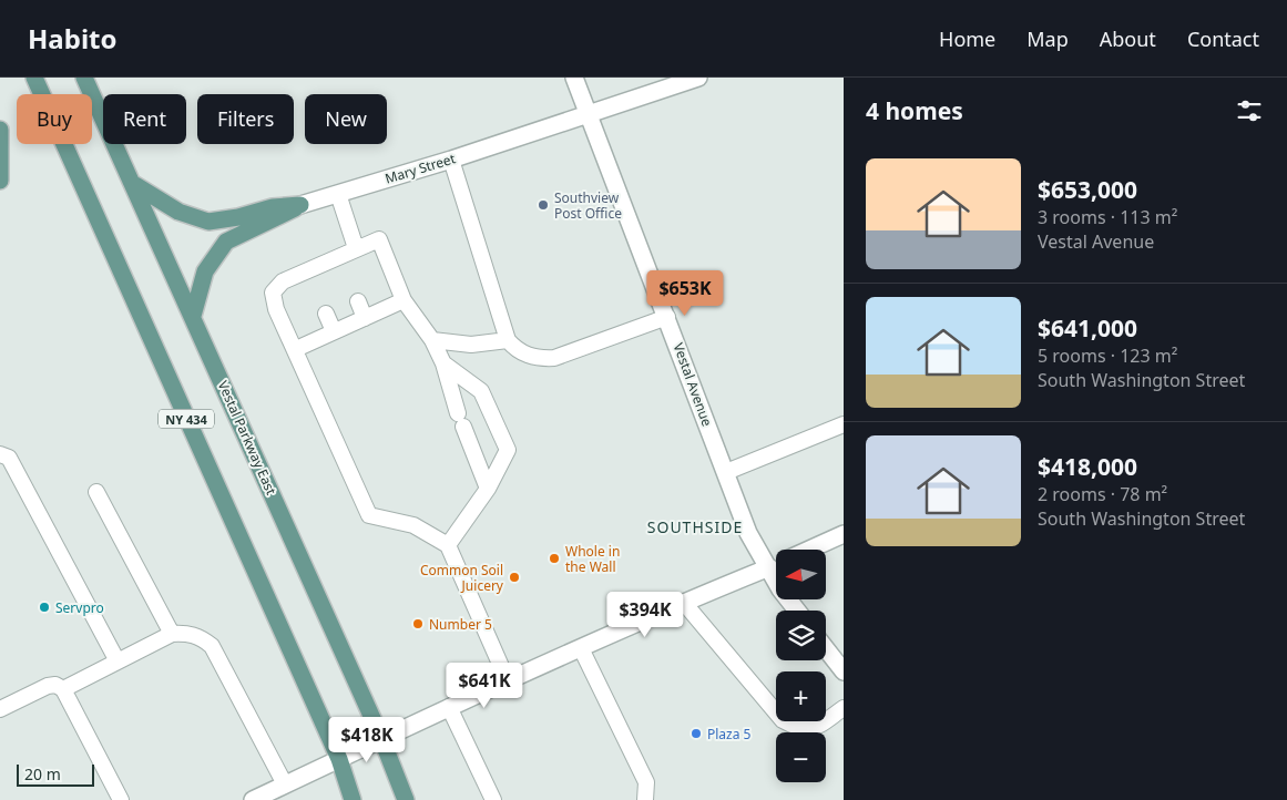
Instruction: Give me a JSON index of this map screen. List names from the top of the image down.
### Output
{
  "streets": {
    "main road": ["NY 434", "Vestal Parkway East"],
    "street": ["Mary Street", "Vestal Avenue"]
  },
  "crossings": [
    ["Mary Street", "Vestal Avenue"]
  ],
  "districts": ["SOUTHSIDE"],
  "places": [
    "Southview Post Office",
    "Whole in the Wall",
    "Common Soil Juicery",
    "Servpro",
    "Number 5",
    "Plaza 5"
  ],
  "scale_bar": "20 m",
  "north": "left",
  "page": {
    "header": "Habito",
    "nav": [
      "Home",
      "Map",
      "About",
      "Contact"
    ],
    "heading": "4 homes",
    "chip": [
      "Buy",
      "Rent",
      "Filters",
      "New"
    ],
    "list": [
      {
        "name": "$653,000",
        "note": "3 rooms · 113 m² · Vestal Avenue"
      },
      {
        "name": "$641,000",
        "note": "5 rooms · 123 m² · South Washington Street"
      },
      {
        "name": "$418,000",
        "note": "2 rooms · 78 m² · South Washington Street"
      }
    ],
    "price": [
      "$653K",
      "$394K",
      "$641K",
      "$418K"
    ],
    "map_buttons": ["+", "−"],
    "scale": "20 m"
  }
}
